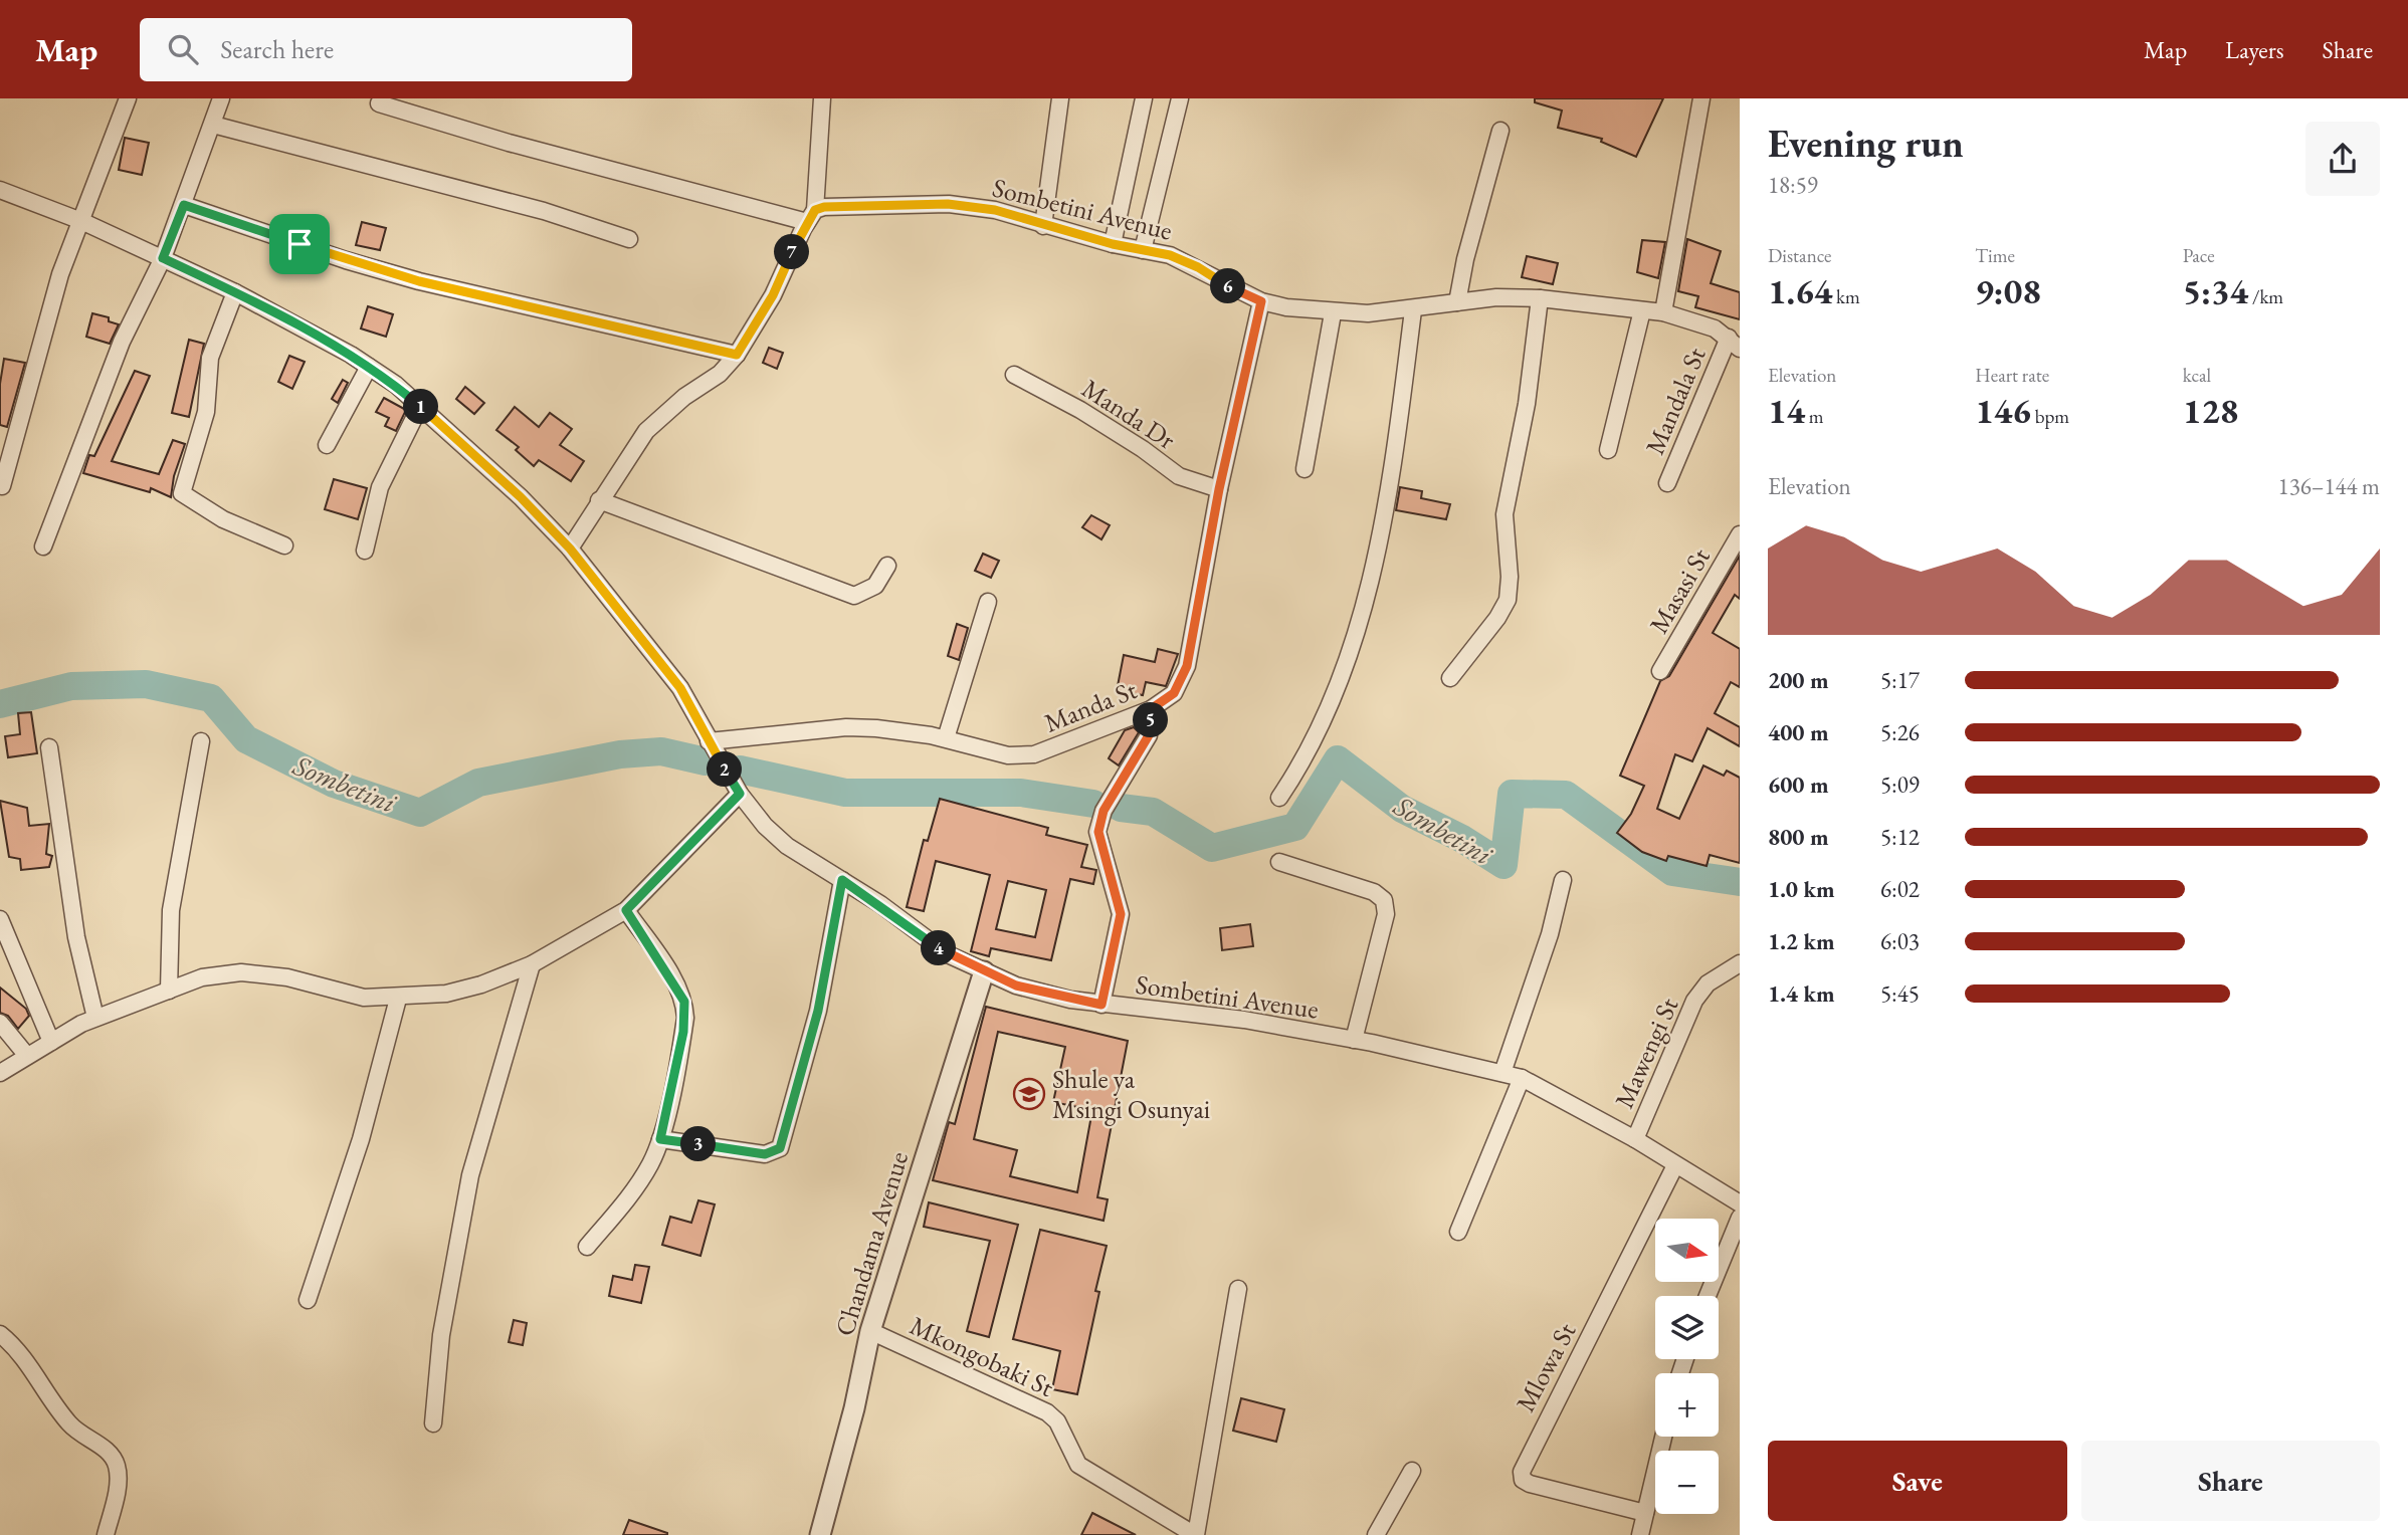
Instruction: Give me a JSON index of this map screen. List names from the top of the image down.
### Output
{
  "streets": {
    "street": [
      "Sombetini Avenue",
      "Mandala St",
      "Manda Dr",
      "Masasi St",
      "Manda St",
      "Mawengi St",
      "Chandama Avenue",
      "Mkongobaki St",
      "Mlowa St"
    ]
  },
  "crossings": [
    ["Sombetini Avenue", "Mandala St"],
    ["Sombetini Avenue", "Manda St"],
    ["Sombetini Avenue", "Mawengi St"],
    ["Sombetini Avenue", "Chandama Avenue"],
    ["Sombetini Avenue", "Mlowa St"],
    ["Manda Dr", "Manda St"],
    ["Chandama Avenue", "Mkongobaki St"]
  ],
  "water": ["Sombetini"],
  "places": {
    "school or university": ["Shule ya Msingi Osunyai"]
  },
  "north": "right",
  "page": {
    "header": "Map",
    "search": "Search here",
    "nav": ["Map", "Layers", "Share"],
    "heading": ["Evening run", "18:59"],
    "stats": [
      ["Distance", "1.64 km"],
      ["Time", "9:08"],
      ["Pace", "5:34 /km"],
      ["Elevation", "14 m"],
      ["Heart rate", "146 bpm"],
      ["kcal", "128"]
    ],
    "pins": [
      "7",
      "6",
      "1",
      "5",
      "2",
      "4",
      "3"
    ],
    "chart": ["Elevation", "136–144 m"],
    "list": [
      {
        "name": "200 m",
        "note": "5:17"
      },
      {
        "name": "400 m",
        "note": "5:26"
      },
      {
        "name": "600 m",
        "note": "5:09"
      },
      {
        "name": "800 m",
        "note": "5:12"
      },
      {
        "name": "1.0 km",
        "note": "6:02"
      },
      {
        "name": "1.2 km",
        "note": "6:03"
      },
      {
        "name": "1.4 km",
        "note": "5:45"
      }
    ],
    "map_buttons": ["+", "−"],
    "buttons": ["Save", "Share"]
  }
}
